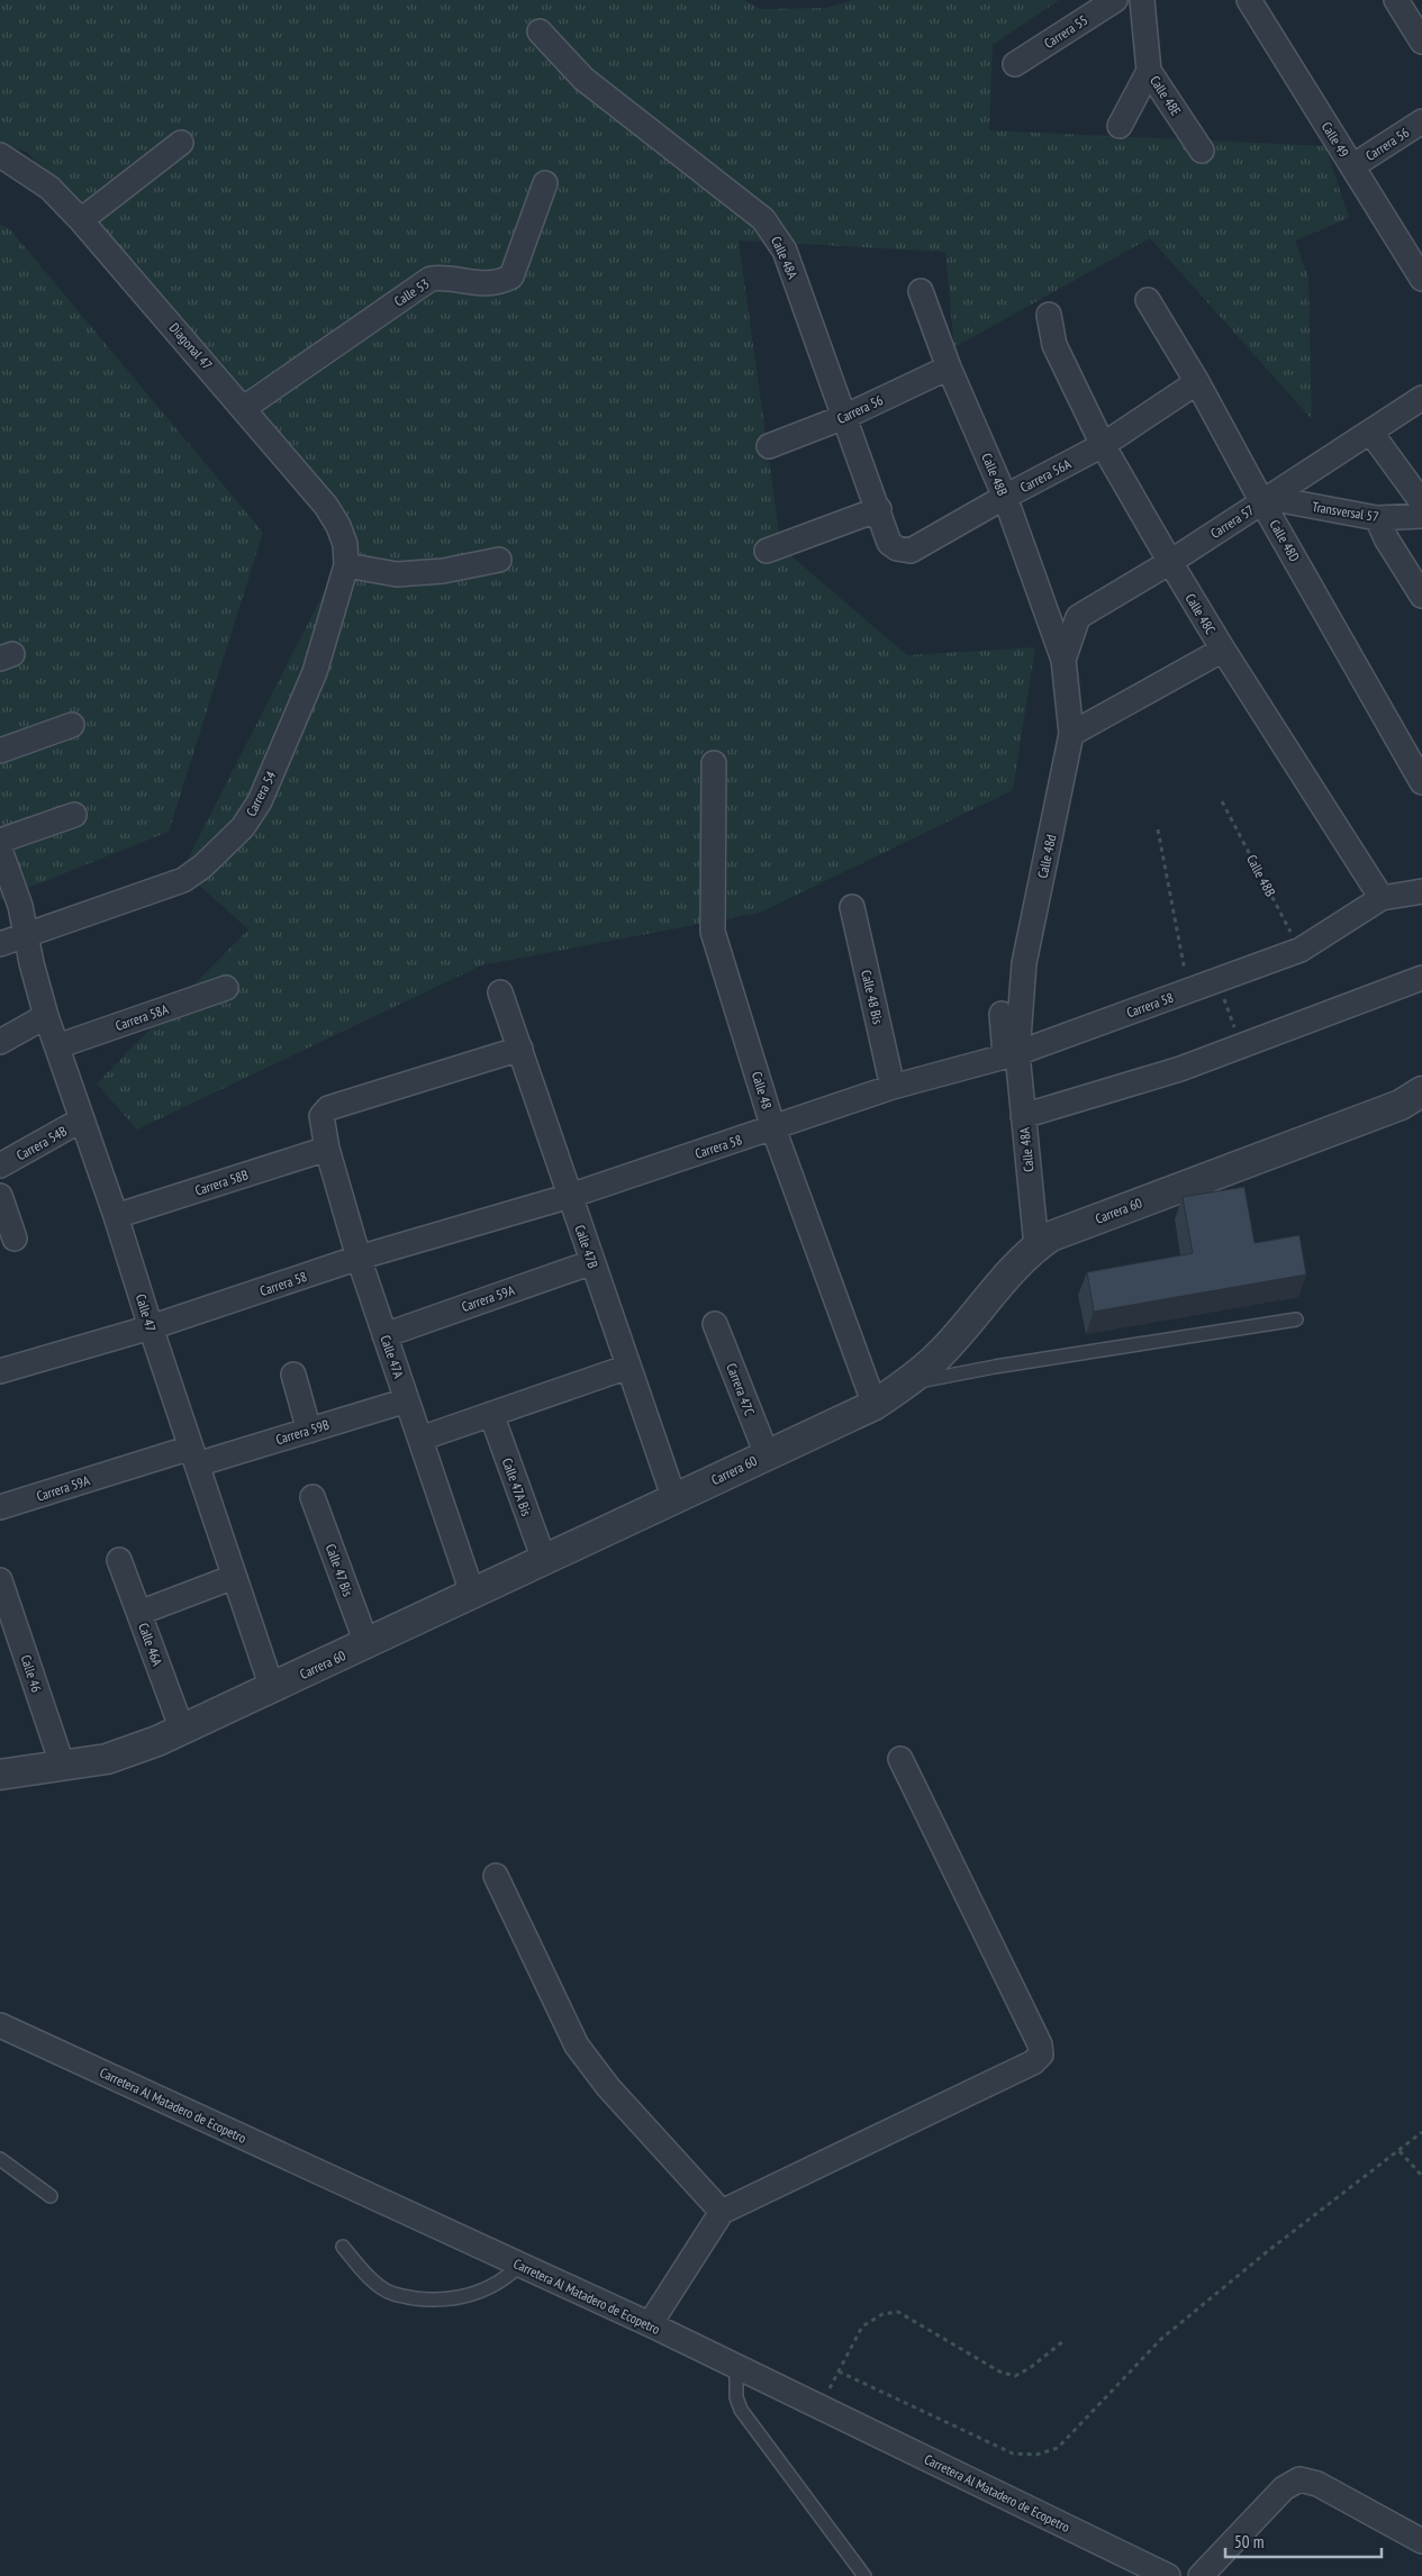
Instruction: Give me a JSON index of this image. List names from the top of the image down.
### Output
{
  "streets": {
    "street": [
      "Carrera 55",
      "Calle 48E",
      "Calle 49",
      "Carrera 56",
      "Calle 48A",
      "Calle 53",
      "Diagonal 47",
      "Calle 48B",
      "Carrera 56A",
      "Transversal 57",
      "Carrera 57",
      "Calle 48D",
      "Calle 48C",
      "Carrera 54",
      "Calle 48d",
      "Calle 48 Bis",
      "Carrera 58",
      "Carrera 58A",
      "Calle 48",
      "Carrera 54B",
      "Carrera 58B",
      "Carrera 60",
      "Calle 47B",
      "Carrera 59A",
      "Calle 47",
      "Calle 47A",
      "Carrera 47C",
      "Carrera 59B",
      "Calle 47A Bis",
      "Calle 47 Bis",
      "Calle 46A",
      "Calle 46",
      "Carretera Al Matadero de Ecopetro"
    ]
  },
  "crossings": [
    ["Calle 49", "Carrera 56"],
    ["Carrera 56", "Calle 48A"],
    ["Carrera 56", "Calle 48B"],
    ["Calle 48A", "Carrera 56A"],
    ["Calle 48A", "Calle 48d"],
    ["Calle 48A", "Carrera 58"],
    ["Calle 48A", "Carrera 60"],
    ["Calle 53", "Diagonal 47"],
    ["Diagonal 47", "Carrera 54"],
    ["Calle 48B", "Carrera 56A"],
    ["Calle 48B", "Carrera 57"],
    ["Calle 48B", "Calle 48d"],
    ["Calle 48B", "Carrera 58"],
    ["Carrera 56A", "Calle 48D"],
    ["Carrera 56A", "Calle 48C"],
    ["Transversal 57", "Carrera 57"],
    ["Transversal 57", "Calle 48D"],
    ["Carrera 57", "Calle 48D"],
    ["Carrera 57", "Calle 48C"],
    ["Carrera 57", "Calle 48d"],
    ["Calle 48C", "Carrera 58"],
    ["Carrera 54", "Calle 47"],
    ["Calle 48d", "Carrera 58"],
    ["Calle 48 Bis", "Carrera 58"],
    ["Carrera 58", "Calle 48"],
    ["Carrera 58", "Calle 47B"],
    ["Carrera 58", "Calle 47"],
    ["Carrera 58", "Calle 47A"],
    ["Carrera 58A", "Calle 47"],
    ["Calle 48", "Carrera 60"],
    ["Carrera 54B", "Calle 47"],
    ["Carrera 58B", "Calle 47"],
    ["Carrera 58B", "Calle 47A"],
    ["Carrera 60", "Calle 47B"],
    ["Carrera 60", "Calle 47"],
    ["Carrera 60", "Calle 47A"],
    ["Carrera 60", "Carrera 47C"],
    ["Carrera 60", "Calle 47A Bis"],
    ["Carrera 60", "Calle 47 Bis"],
    ["Carrera 60", "Calle 46A"],
    ["Carrera 60", "Calle 46"],
    ["Calle 47B", "Carrera 59A"],
    ["Calle 47B", "Calle 47A"],
    ["Carrera 59A", "Calle 47"],
    ["Carrera 59A", "Calle 47A"],
    ["Carrera 59A", "Carrera 59B"],
    ["Calle 47", "Carrera 59B"],
    ["Calle 47A", "Carrera 59B"]
  ],
  "scale_bar": "50 m"
}
